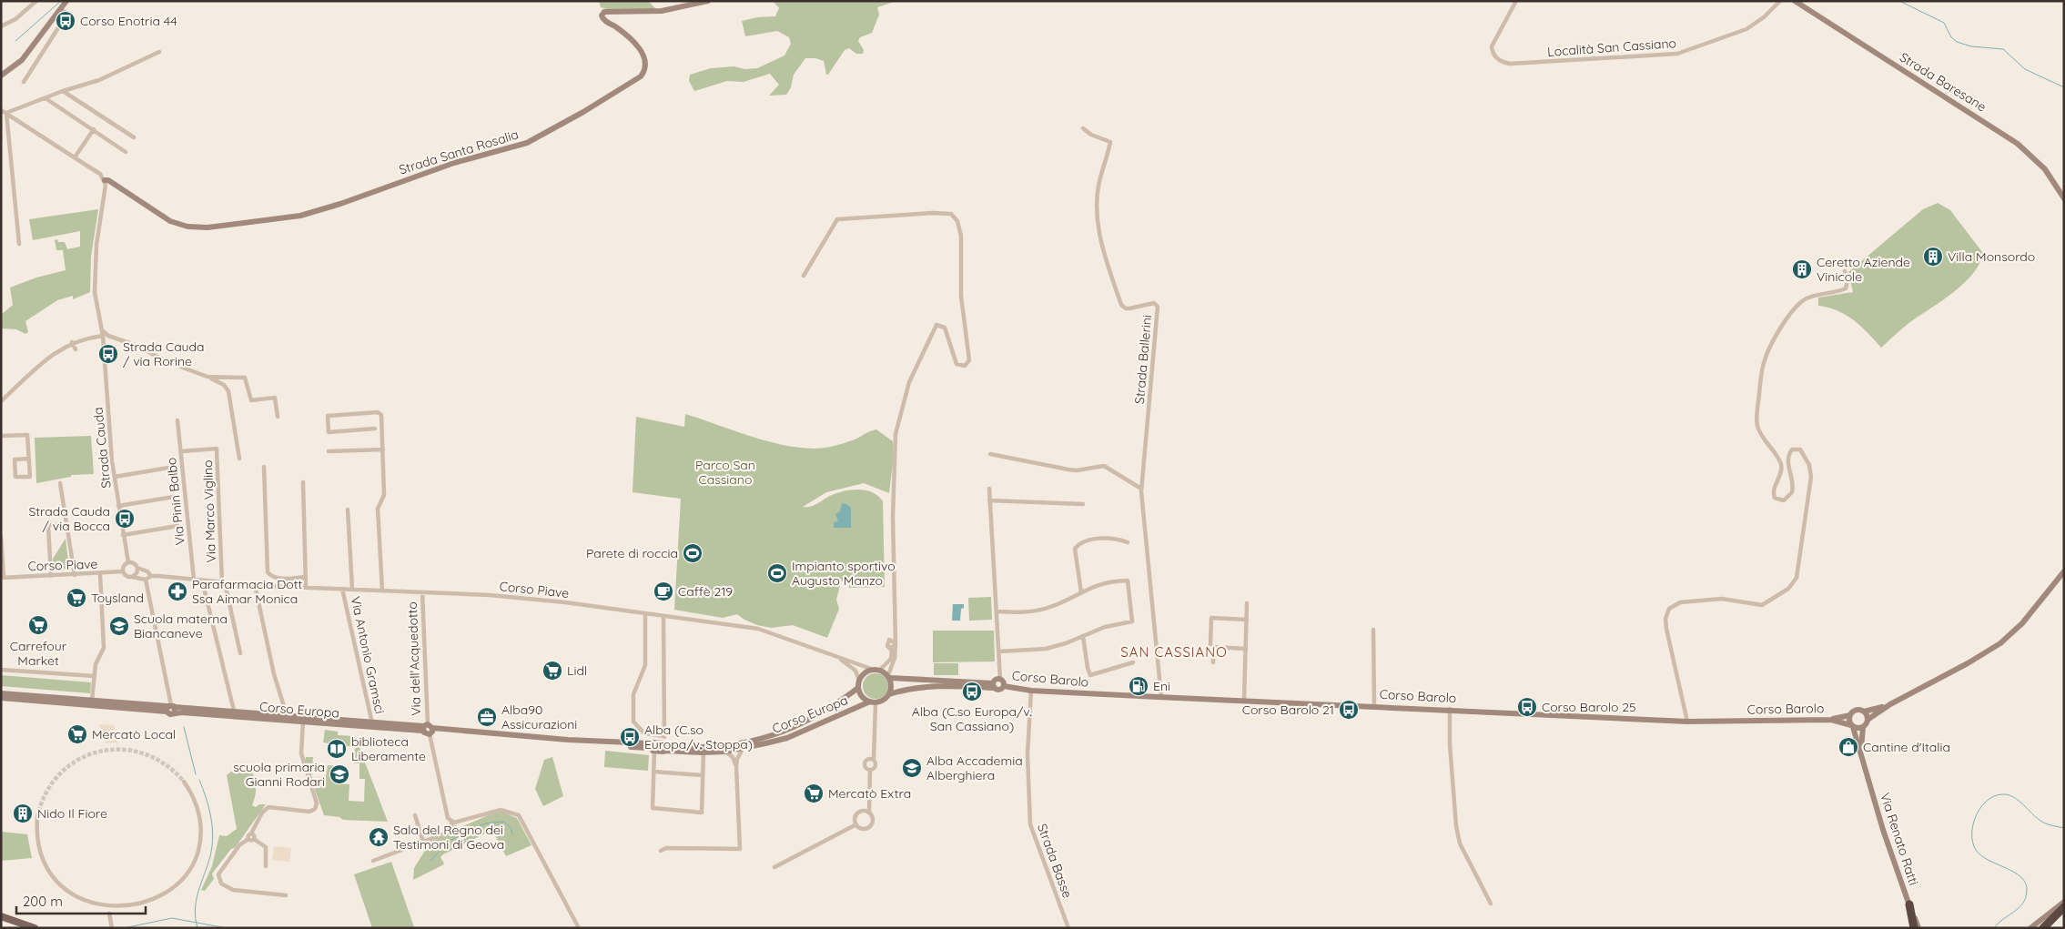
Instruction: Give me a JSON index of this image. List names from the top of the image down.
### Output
{
  "streets": {
    "main road": [
      "Strada Baresane",
      "Strada Santa Rosalia",
      "Corso Barolo",
      "Corso Europa",
      "Via Renato Ratti"
    ],
    "street": [
      "Località San Cassiano",
      "Strada Ballerini",
      "Strada Cauda",
      "Via Pinin Balbo",
      "Via Marco Viglino",
      "Corso Piave",
      "Via Antonio Gramsci",
      "Via dell'Acquedotto",
      "Strada Basse"
    ]
  },
  "crossings": [
    ["Strada Santa Rosalia", "Strada Cauda"],
    ["Strada Ballerini", "Corso Barolo"],
    ["Strada Cauda", "Corso Piave"],
    ["Via Pinin Balbo", "Via Marco Viglino"],
    ["Via Pinin Balbo", "Corso Piave"],
    ["Via Marco Viglino", "Corso Piave"],
    ["Corso Piave", "Via Antonio Gramsci"],
    ["Corso Piave", "Via dell'Acquedotto"],
    ["Via Antonio Gramsci", "Corso Europa"],
    ["Via dell'Acquedotto", "Corso Europa"],
    ["Corso Barolo", "Corso Europa"],
    ["Corso Barolo", "Via Renato Ratti"],
    ["Corso Barolo", "Strada Basse"]
  ],
  "districts": ["SAN CASSIANO"],
  "parks": ["Parco San Cassiano"],
  "places": {
    "bus stop": [
      "Corso Enotria 44",
      "Strada Cauda / via Rorine",
      "Strada Cauda / via Bocca",
      "Alba (C.so Europa/v. San Cassiano)",
      "Corso Barolo 25",
      "Corso Barolo 21",
      "Alba (C.so Europa/v. Stoppa)"
    ],
    "building": ["Villa Monsordo", "Ceretto Aziende Vinicole", "Nido Il Fiore"],
    "sports": ["Parete di roccia", "Impianto sportivo Augusto Manzo"],
    "pharmacy": ["Parafarmacia Dott Ssa Aimar Monica"],
    "cafe": ["Caffè 219"],
    "supermarket": [
      "Toysland",
      "Carrefour Market",
      "Lidl",
      "Mercatò Local",
      "Mercatò Extra"
    ],
    "school or university": ["Scuola materna Biancaneve", "Alba Accademia Alberghiera", "scuola primaria Gianni Rodari"],
    "fuel station": ["Eni"],
    "office": ["Alba90 Assicurazioni"],
    "shop": ["Cantine d'Italia"],
    "library": ["biblioteca Liberamente"],
    "temple": ["Sala del Regno dei Testimoni di Geova"]
  },
  "scale_bar": "200 m"
}
